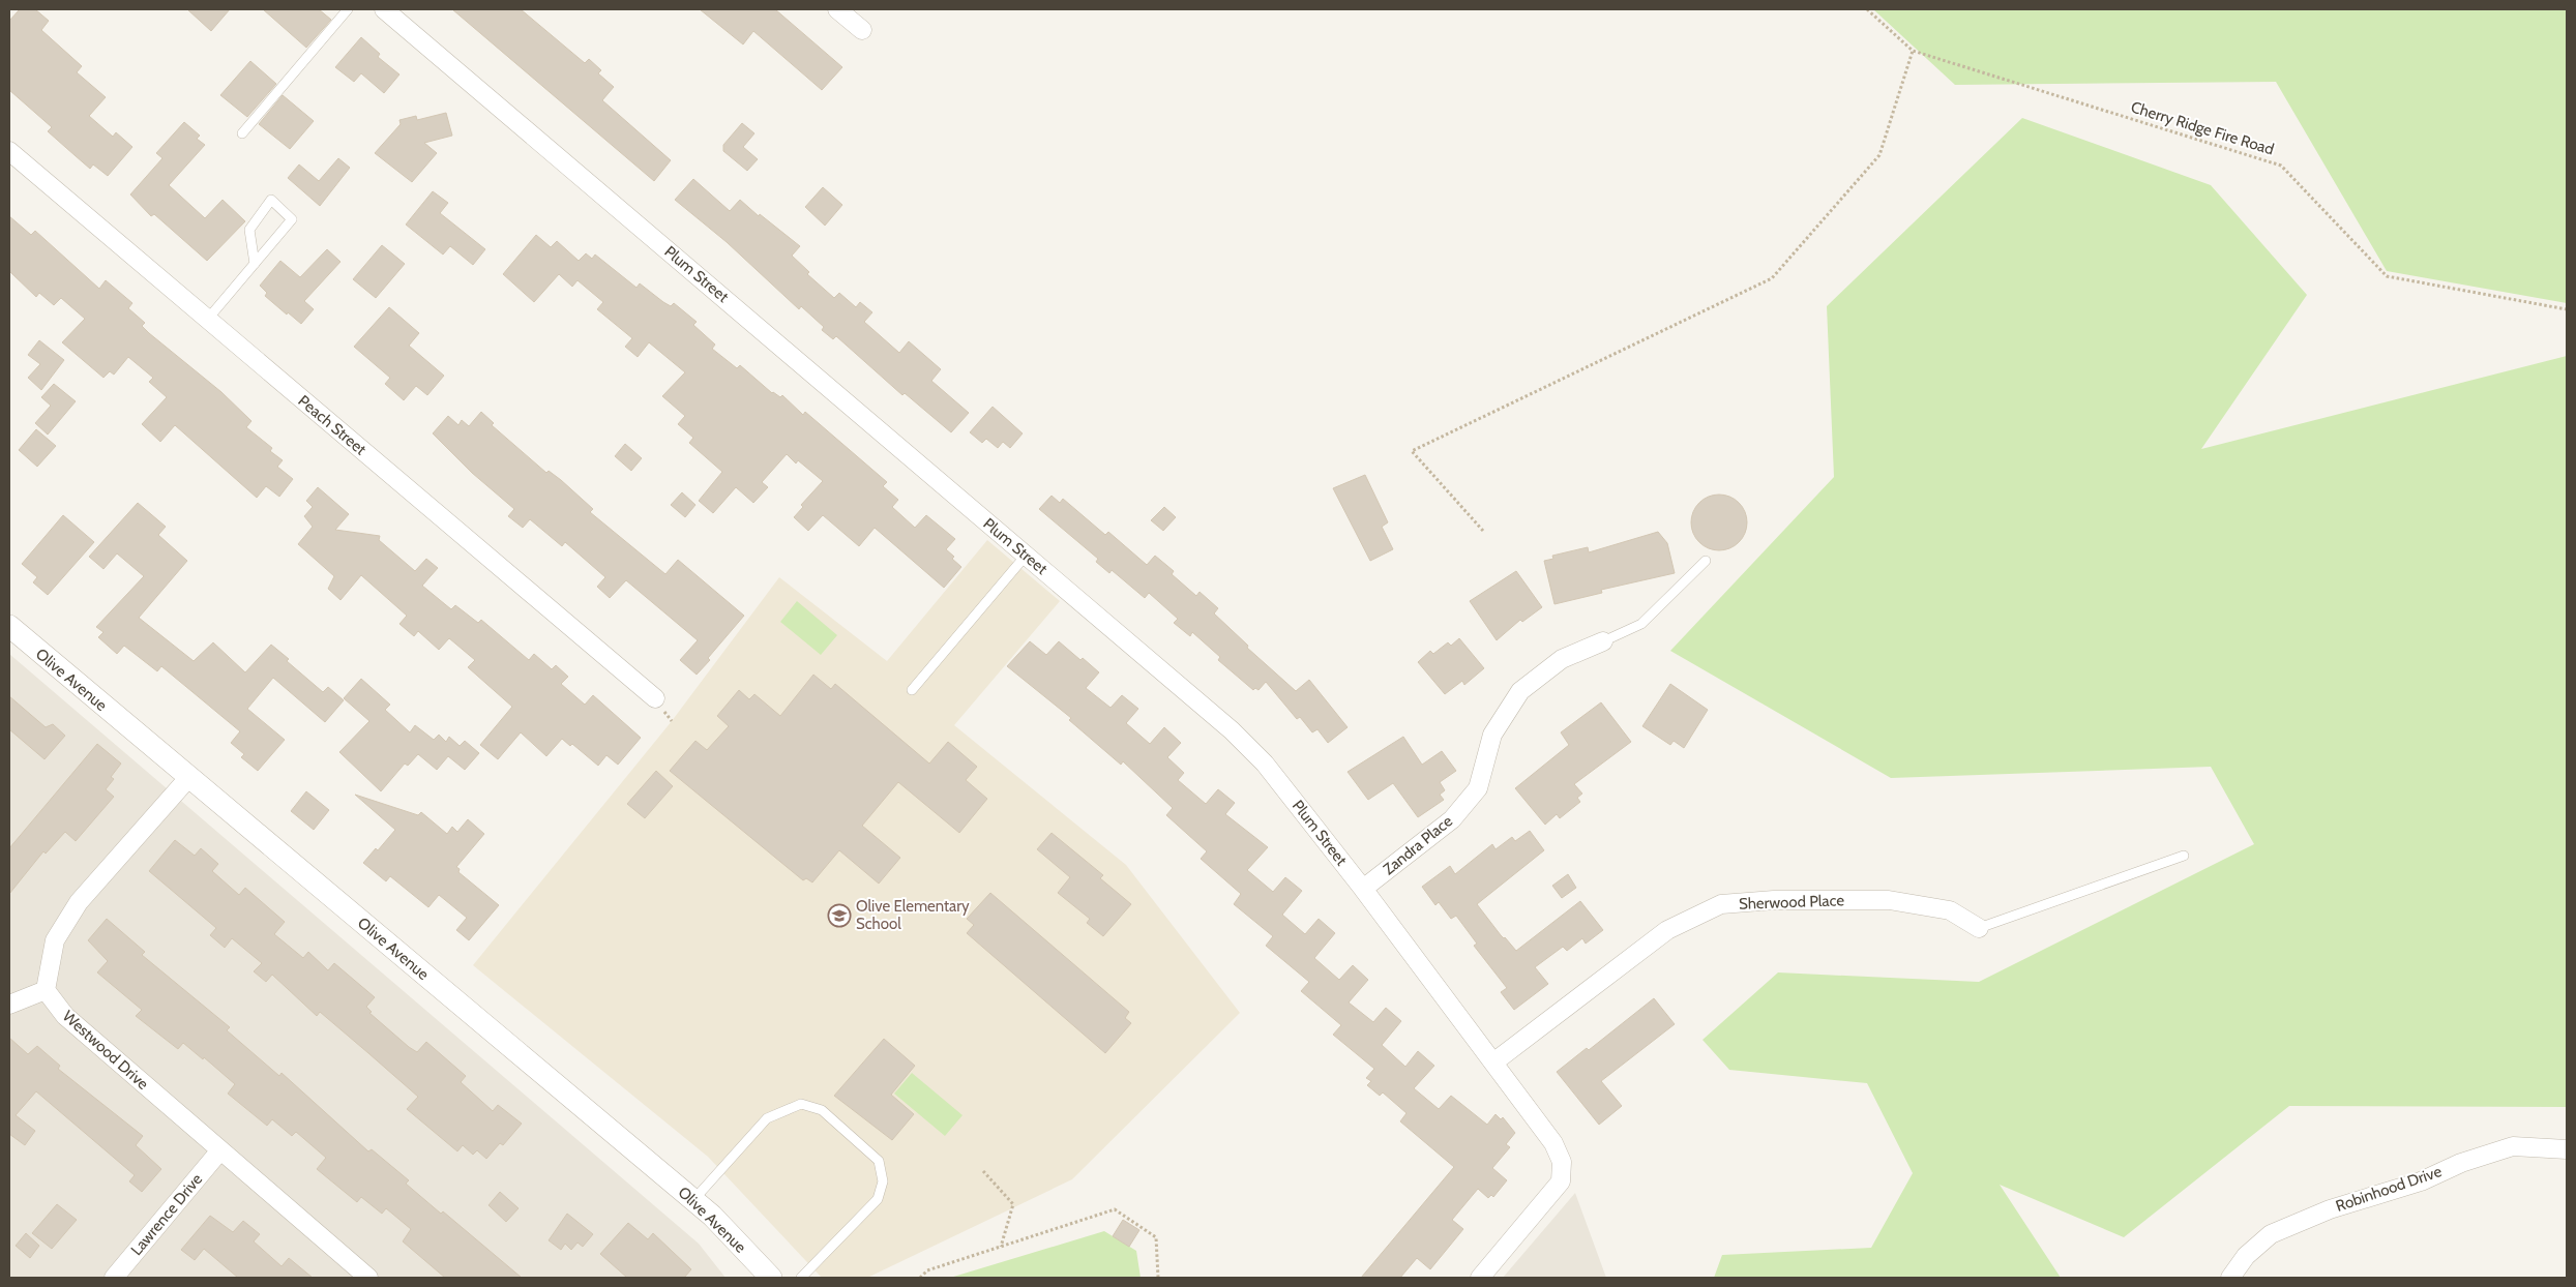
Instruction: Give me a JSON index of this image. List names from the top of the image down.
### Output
{
  "streets": {
    "street": [
      "Plum Street",
      "Peach Street",
      "Olive Avenue",
      "Zandra Place",
      "Sherwood Place",
      "Westwood Drive",
      "Robinhood Drive",
      "Lawrence Drive"
    ],
    "path": ["Cherry Ridge Fire Road"]
  },
  "crossings": [
    ["Plum Street", "Zandra Place"],
    ["Plum Street", "Sherwood Place"],
    ["Westwood Drive", "Lawrence Drive"]
  ],
  "places": {
    "school or university": ["Olive Elementary School"]
  }
}
